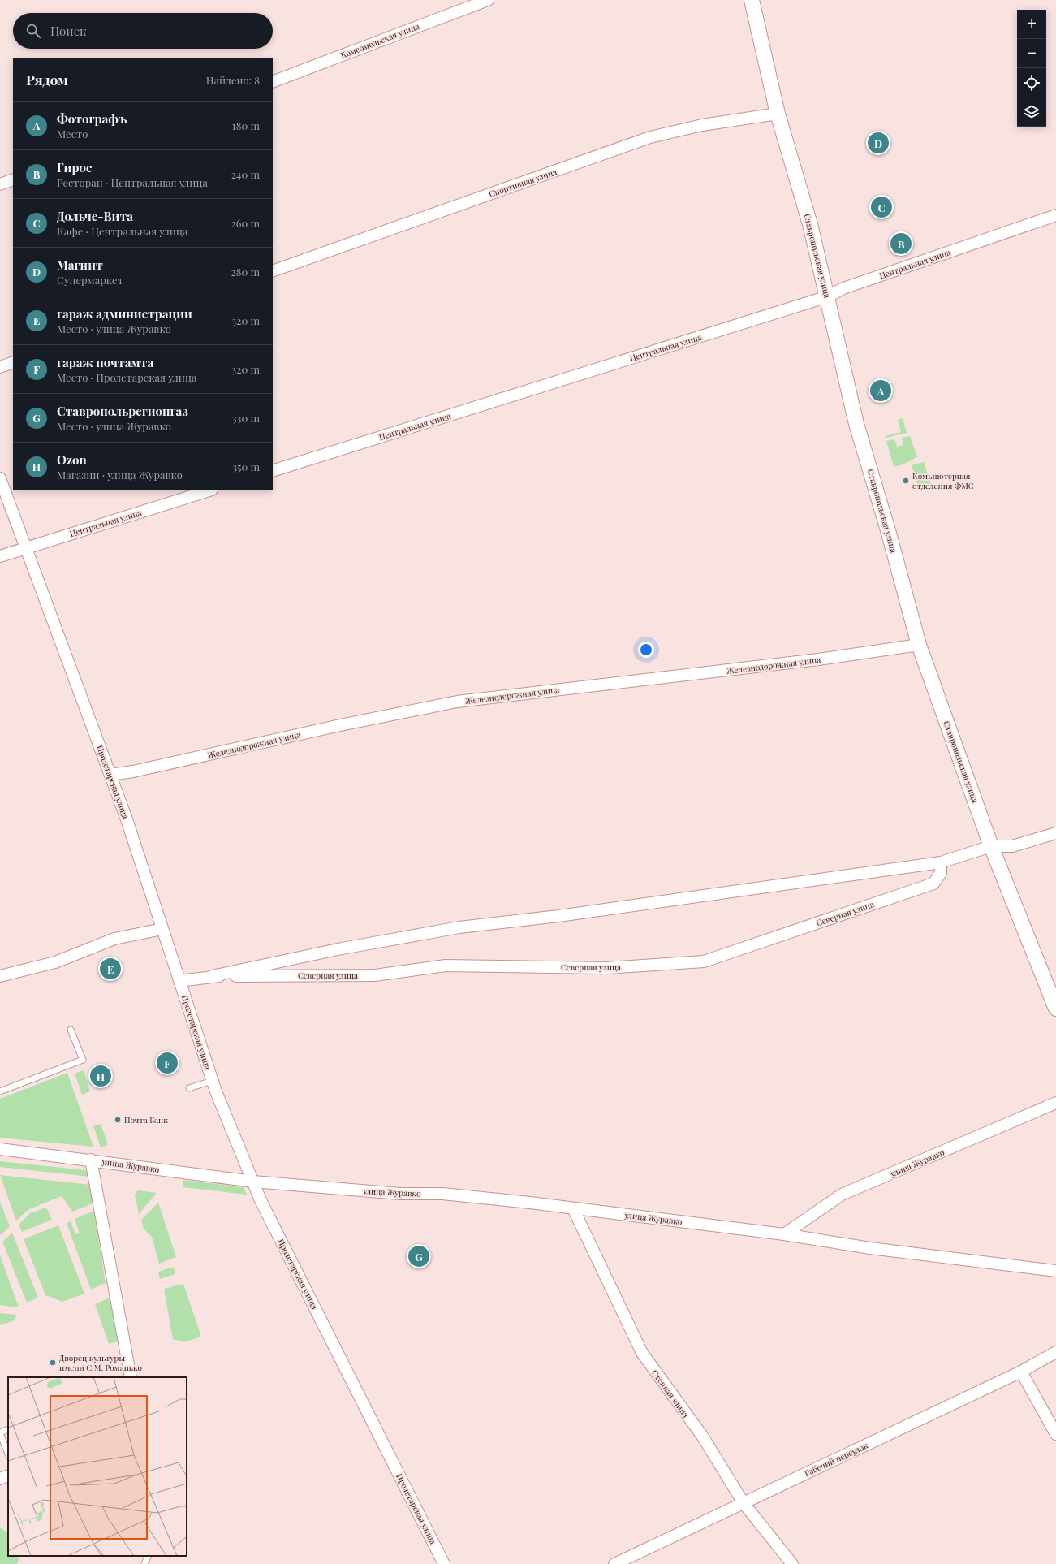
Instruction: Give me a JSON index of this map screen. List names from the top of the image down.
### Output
{
  "streets": {
    "street": [
      "Комсомольская улица",
      "Спортивная улица",
      "Ставропольская улица",
      "Центральная улица",
      "Железнодорожная улица",
      "Пролетарская улица",
      "Северная улица",
      "улица Журавко",
      "Степная улица",
      "Рабочий переулок"
    ]
  },
  "crossings": [
    ["Спортивная улица", "Ставропольская улица"],
    ["Ставропольская улица", "Центральная улица"],
    ["Ставропольская улица", "Железнодорожная улица"],
    ["Ставропольская улица", "Северная улица"],
    ["Центральная улица", "Пролетарская улица"],
    ["Железнодорожная улица", "Пролетарская улица"],
    ["Пролетарская улица", "Северная улица"],
    ["Пролетарская улица", "улица Журавко"],
    ["улица Журавко", "Степная улица"],
    ["Степная улица", "Рабочий переулок"]
  ],
  "places": ["Комьпютерная отделения ФМС", "Почта Банк", "Дворец культуры имени С.М. Романько"],
  "page": {
    "map_buttons": ["+", "−"],
    "search": "Поиск",
    "heading": ["Рядом", "Найдено: 8"],
    "list": [
      {
        "mark": "A",
        "name": "Фотографъ",
        "note": "Место",
        "value": "180 m"
      },
      {
        "mark": "B",
        "name": "Гирос",
        "note": "Ресторан · Центральная улица",
        "value": "240 m"
      },
      {
        "mark": "C",
        "name": "Дольче-Вита",
        "note": "Кафе · Центральная улица",
        "value": "260 m"
      },
      {
        "mark": "D",
        "name": "Магнит",
        "note": "Супермаркет",
        "value": "280 m"
      },
      {
        "mark": "E",
        "name": "гараж администрации",
        "note": "Место · улица Журавко",
        "value": "320 m"
      },
      {
        "mark": "F",
        "name": "гараж почтамта",
        "note": "Место · Пролетарская улица",
        "value": "320 m"
      },
      {
        "mark": "G",
        "name": "Ставропольрегионгаз",
        "note": "Место · улица Журавко",
        "value": "330 m"
      },
      {
        "mark": "H",
        "name": "Ozon",
        "note": "Магазин · улица Журавко",
        "value": "350 m"
      }
    ],
    "pins": [
      "D",
      "C",
      "B",
      "A",
      "E",
      "F",
      "H",
      "G"
    ]
  }
}
